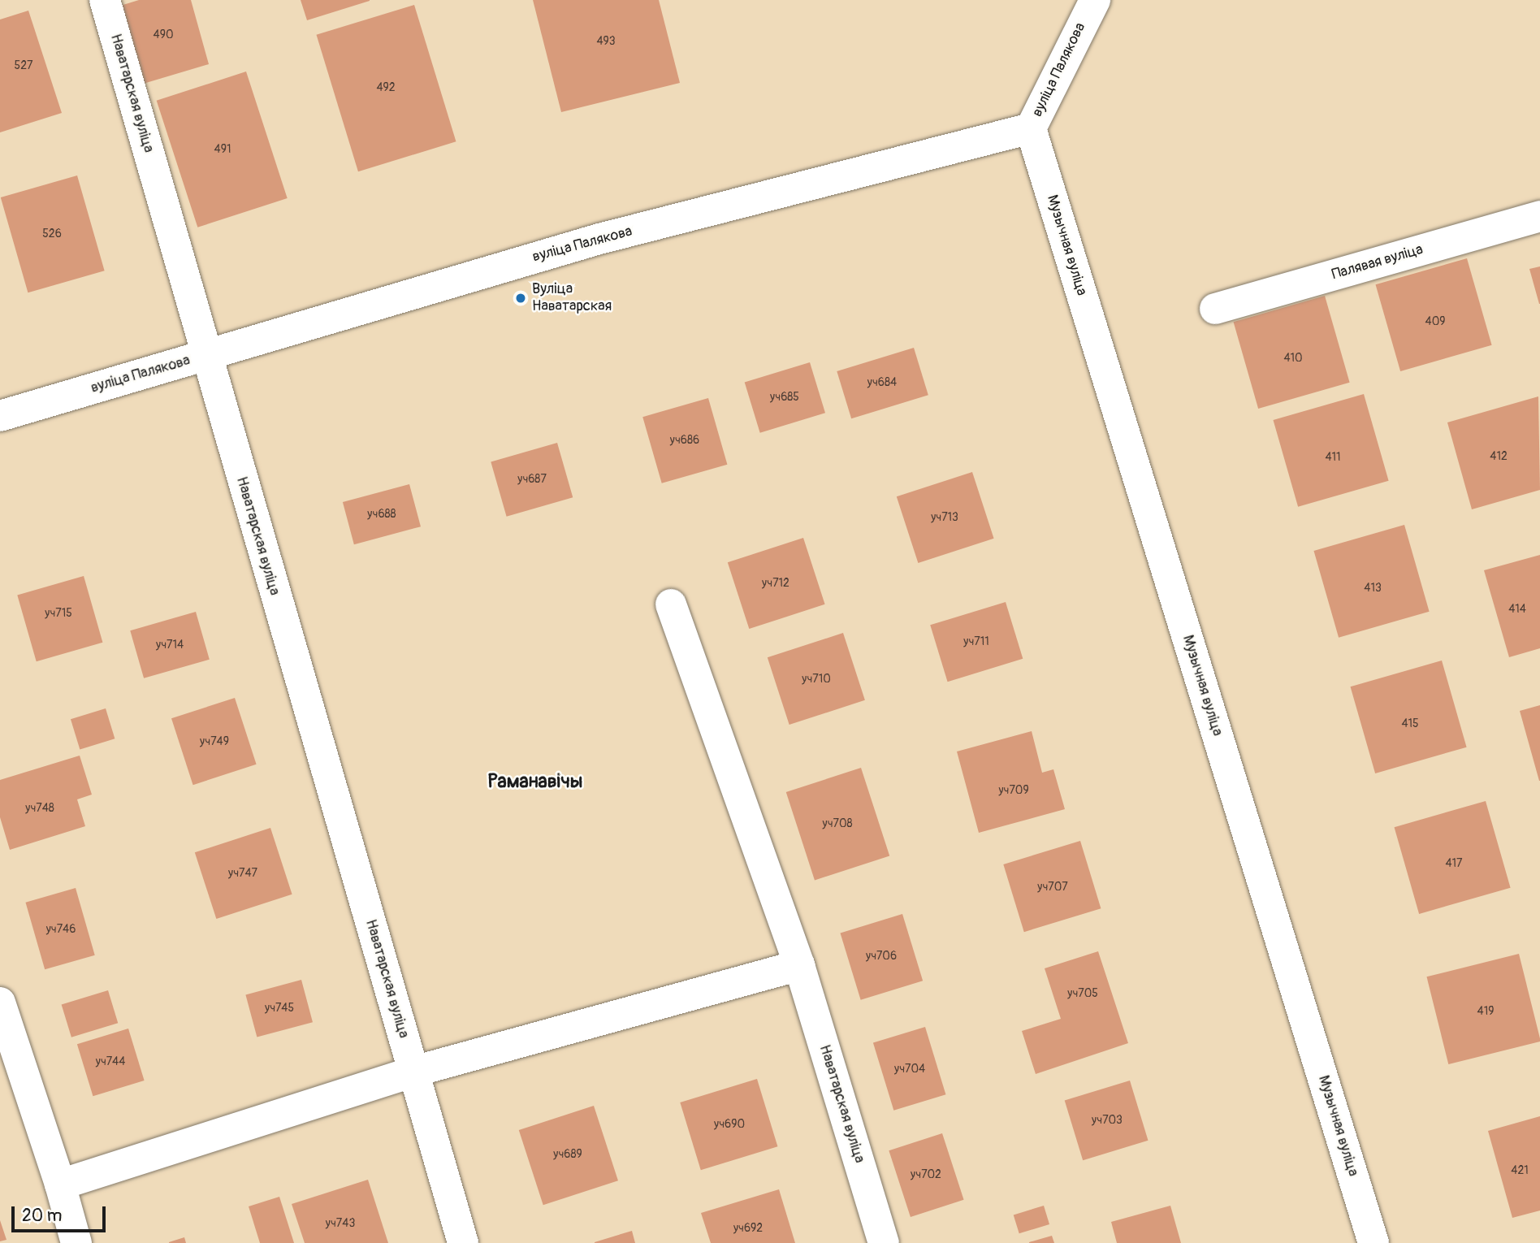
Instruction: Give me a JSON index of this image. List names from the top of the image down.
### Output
{
  "streets": {
    "street": [
      "вуліца Палякова",
      "Наватарская вуліца",
      "Музычная вуліца",
      "Палявая вуліца"
    ]
  },
  "crossings": [
    ["вуліца Палякова", "Наватарская вуліца"],
    ["вуліца Палякова", "Музычная вуліца"]
  ],
  "districts": ["Раманавічы"],
  "places": ["Вуліца Наватарская"],
  "house_numbers": [
    "490",
    "493",
    "527",
    "492",
    "491",
    "526",
    "409",
    "410",
    "уч684",
    "уч685",
    "уч686",
    "412",
    "411",
    "уч687",
    "уч688",
    "уч713",
    "уч712",
    "413",
    "414",
    "уч715",
    "уч711",
    "уч714",
    "уч710",
    "415",
    "уч749",
    "уч709",
    "уч748",
    "уч708",
    "417",
    "уч747",
    "уч707",
    "уч746",
    "уч706",
    "уч705",
    "уч745",
    "419",
    "уч744",
    "уч704",
    "уч703",
    "уч690",
    "уч689",
    "421",
    "уч702",
    "уч743",
    "уч692"
  ],
  "scale_bar": "20 m"
}
